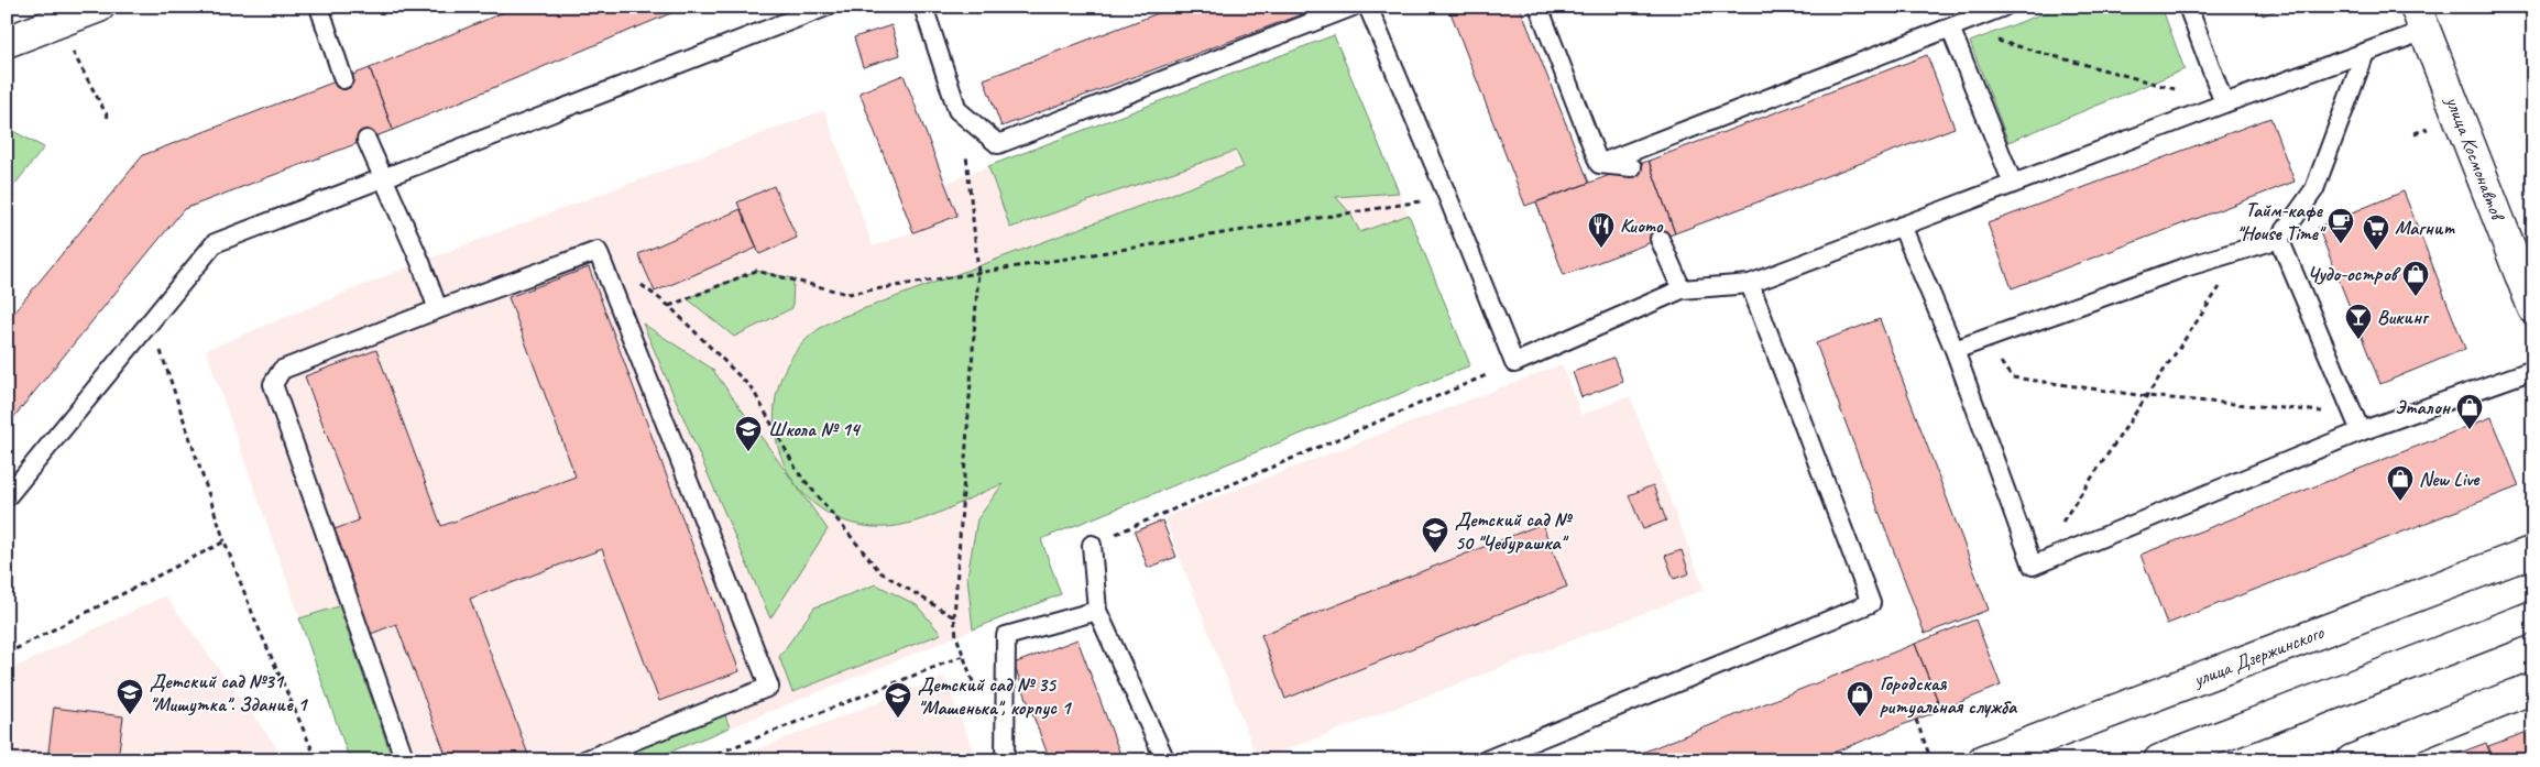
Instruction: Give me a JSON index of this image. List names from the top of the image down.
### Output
{
  "streets": {
    "street": ["улица Космонавтов", "улица Дзержинского"]
  },
  "places": {
    "cafe": ["Тайм-кафе \"House Time\""],
    "restaurant": ["Киото"],
    "supermarket": ["Магнит"],
    "shop": [
      "Чудо-остров",
      "Эталон",
      "New Live",
      "Городская ритуальная служба"
    ],
    "bar": ["Викинг"],
    "school or university": [
      "Школа № 14",
      "Детский сад № 50 \"Чебурашка\"",
      "Детский сад №31 \"Мишутка\". Здание 1",
      "Детский сад № 35 \"Машенька\", корпус 1"
    ]
  }
}
